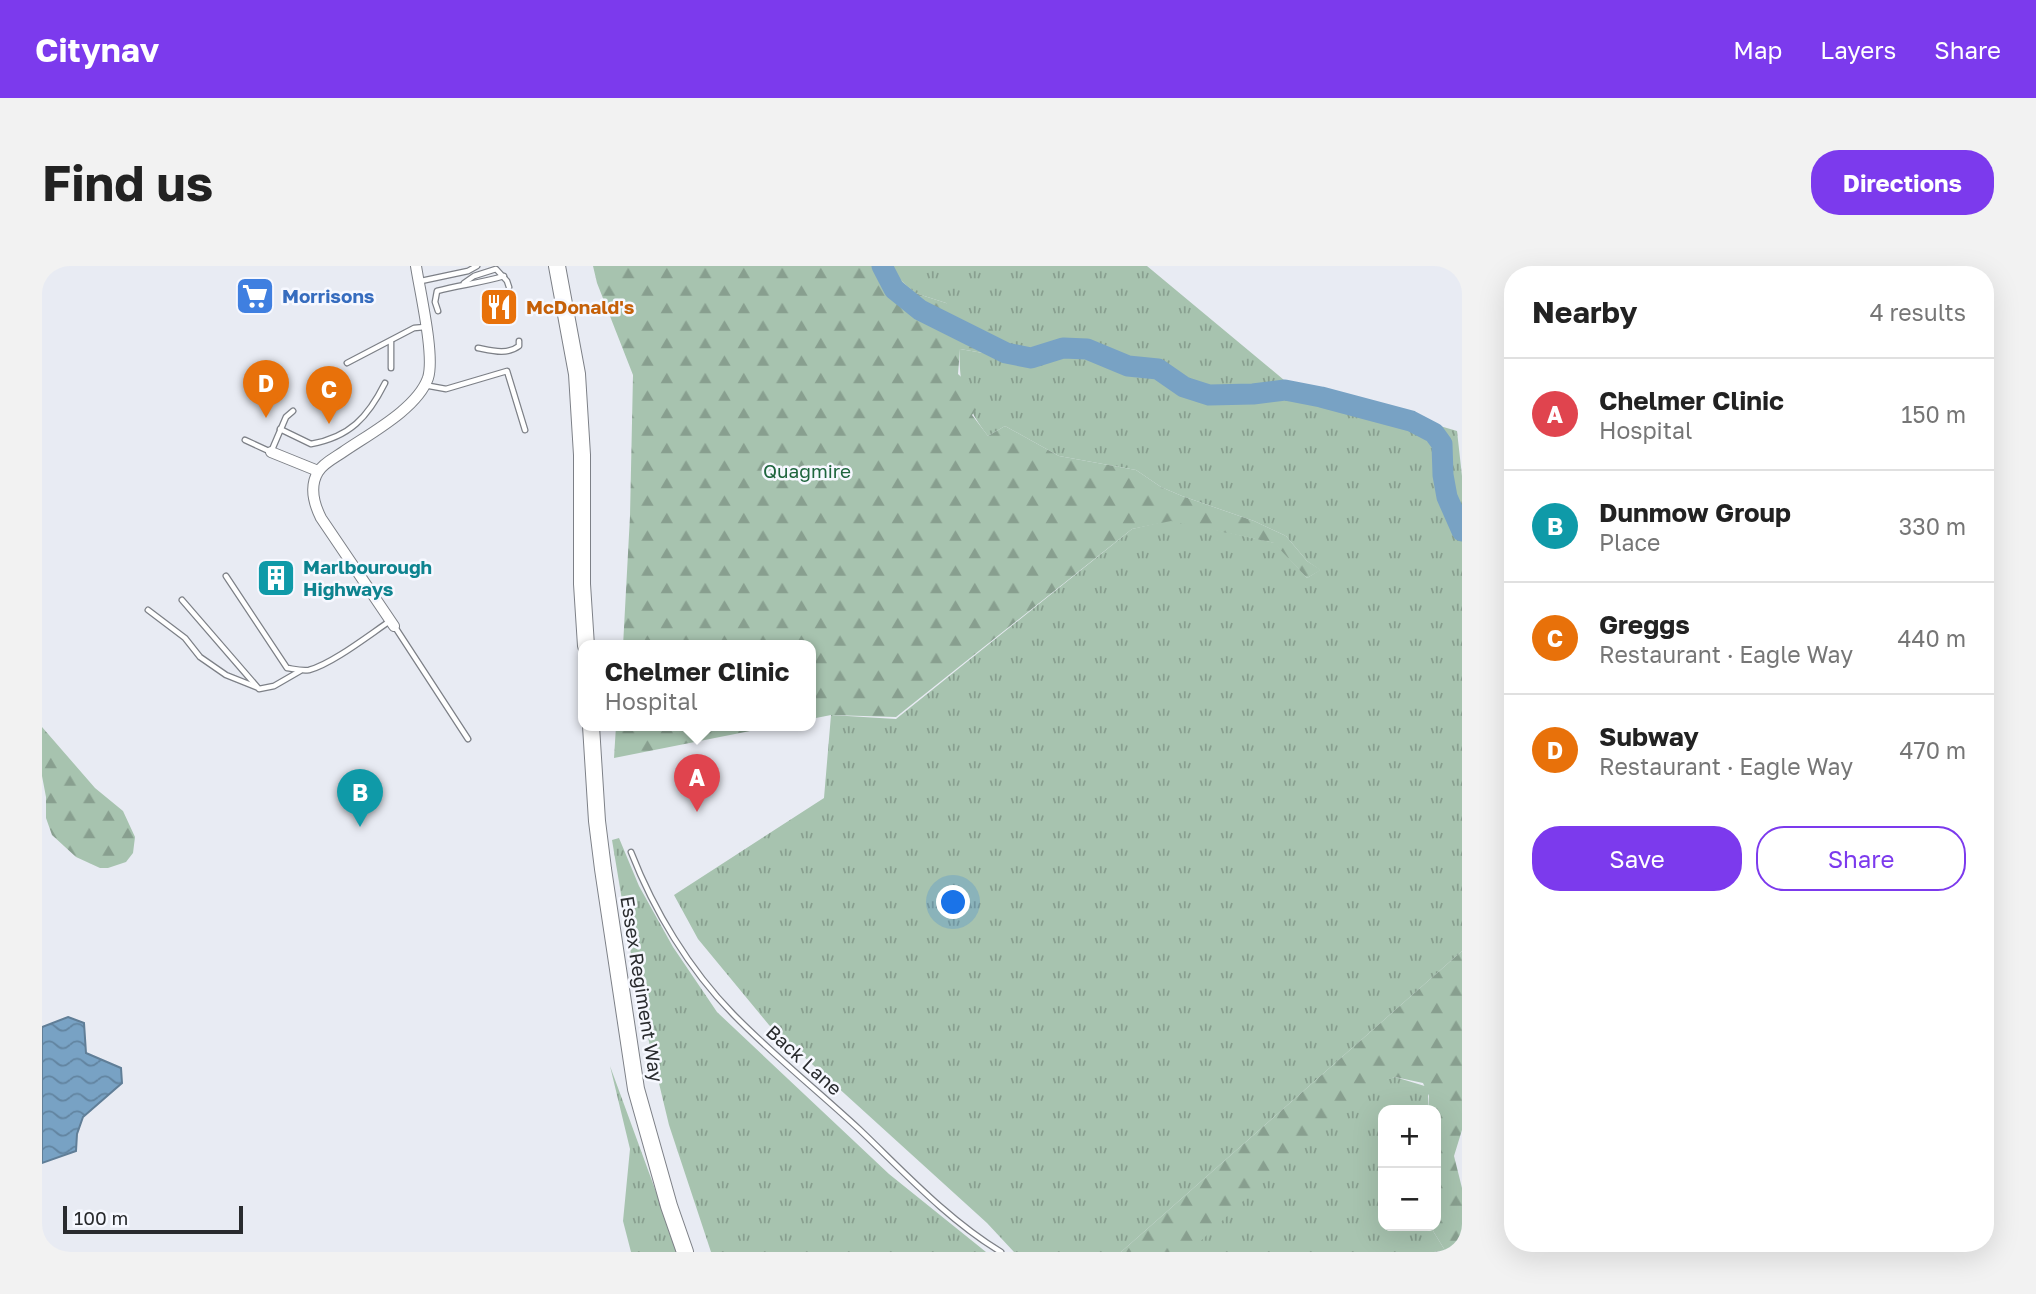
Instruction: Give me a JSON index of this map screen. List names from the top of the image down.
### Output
{
  "streets": {
    "highway": ["Essex Regiment Way"],
    "lane": ["Back Lane"]
  },
  "parks": ["Quagmire"],
  "places": {
    "supermarket": ["Morrisons"],
    "restaurant": ["McDonald's"],
    "building": ["Marlbourough Highways"]
  },
  "scale_bar": "100 m",
  "page": {
    "header": "Citynav",
    "nav": ["Map", "Layers", "Share"],
    "buttons": [
      "Directions",
      ["Save", "Share"]
    ],
    "title": "Find us",
    "heading": ["Nearby", "4 results"],
    "list": [
      {
        "mark": "A",
        "name": "Chelmer Clinic",
        "note": "Hospital",
        "value": "150 m"
      },
      {
        "mark": "B",
        "name": "Dunmow Group",
        "note": "Place",
        "value": "330 m"
      },
      {
        "mark": "C",
        "name": "Greggs",
        "note": "Restaurant · Eagle Way",
        "value": "440 m"
      },
      {
        "mark": "D",
        "name": "Subway",
        "note": "Restaurant · Eagle Way",
        "value": "470 m"
      }
    ],
    "pins": [
      "D",
      "C",
      "A",
      "B"
    ],
    "popup": ["Chelmer Clinic", "Hospital"],
    "map_buttons": ["+", "−"],
    "scale": "100 m"
  }
}
